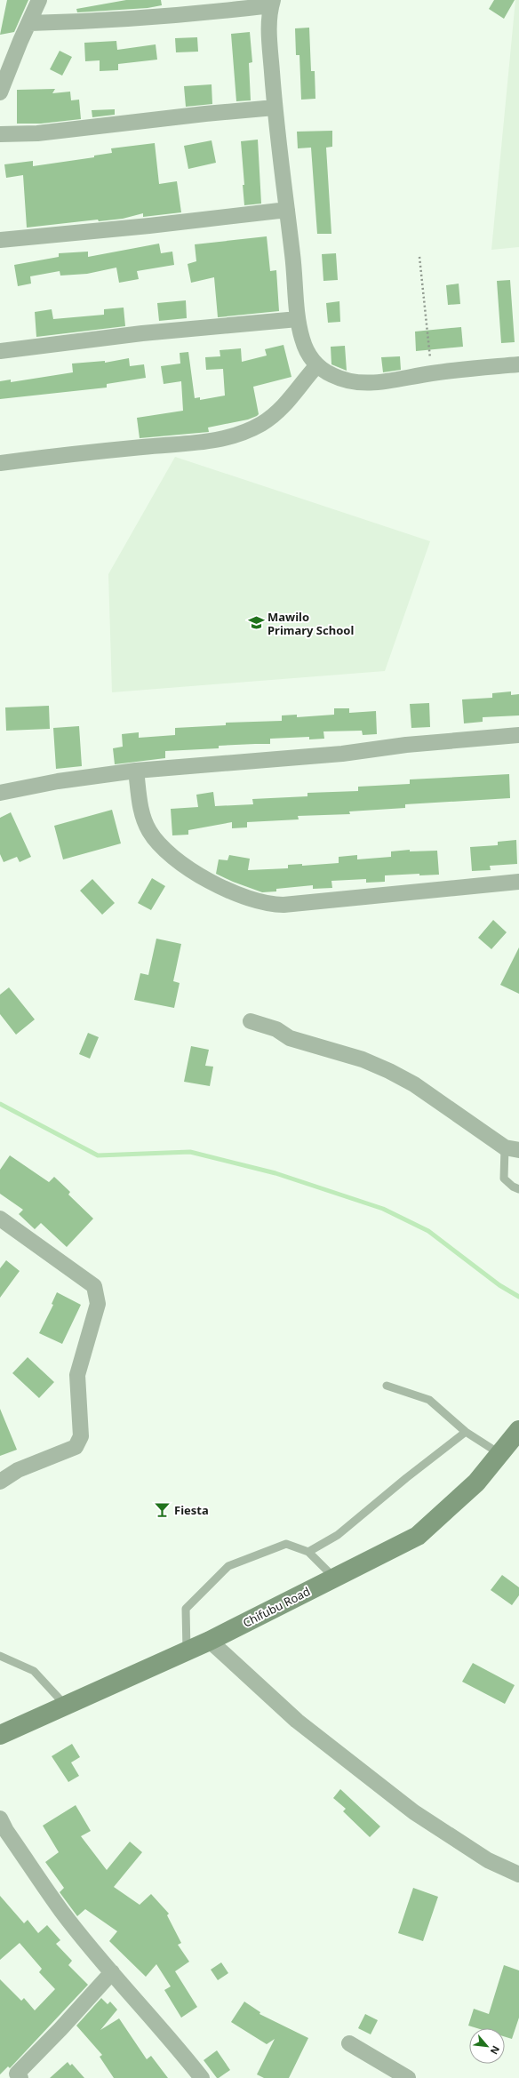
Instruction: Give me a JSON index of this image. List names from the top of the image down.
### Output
{
  "streets": {
    "main road": ["Chifubu Road"]
  },
  "places": {
    "school or university": ["Mawilo Primary School"],
    "bar": ["Fiesta"]
  },
  "north": "bottom right"
}
